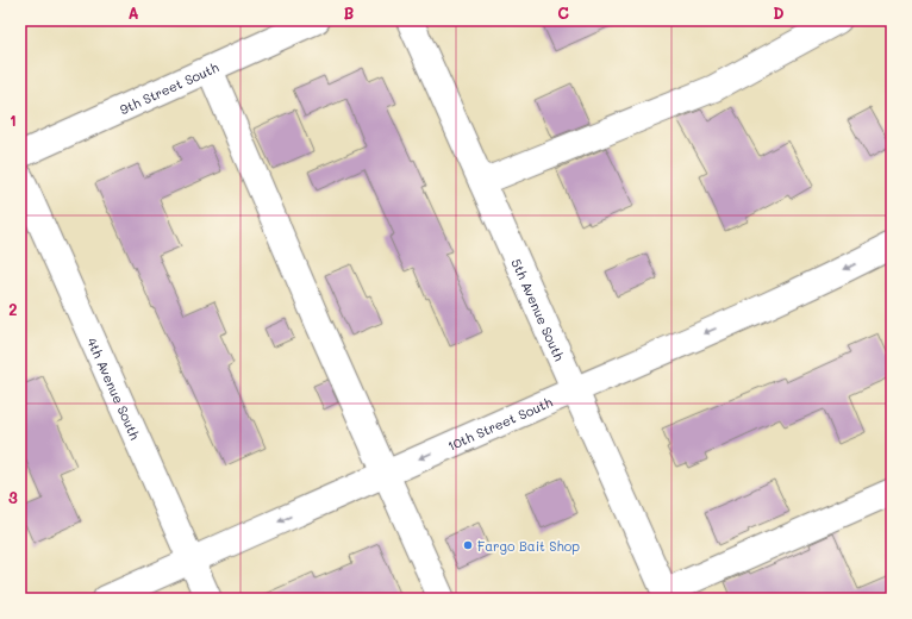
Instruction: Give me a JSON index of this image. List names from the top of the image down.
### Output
{
  "streets": {
    "street": [
      "9th Street South",
      "5th Avenue South",
      "4th Avenue South",
      "10th Street South"
    ]
  },
  "crossings": [
    ["5th Avenue South", "10th Street South"],
    ["4th Avenue South", "10th Street South"]
  ],
  "places": ["Fargo Bait Shop"],
  "grid": {
    "columns": [
      "A",
      "B",
      "C",
      "D"
    ],
    "rows": ["1", "2", "3"]
  }
}
